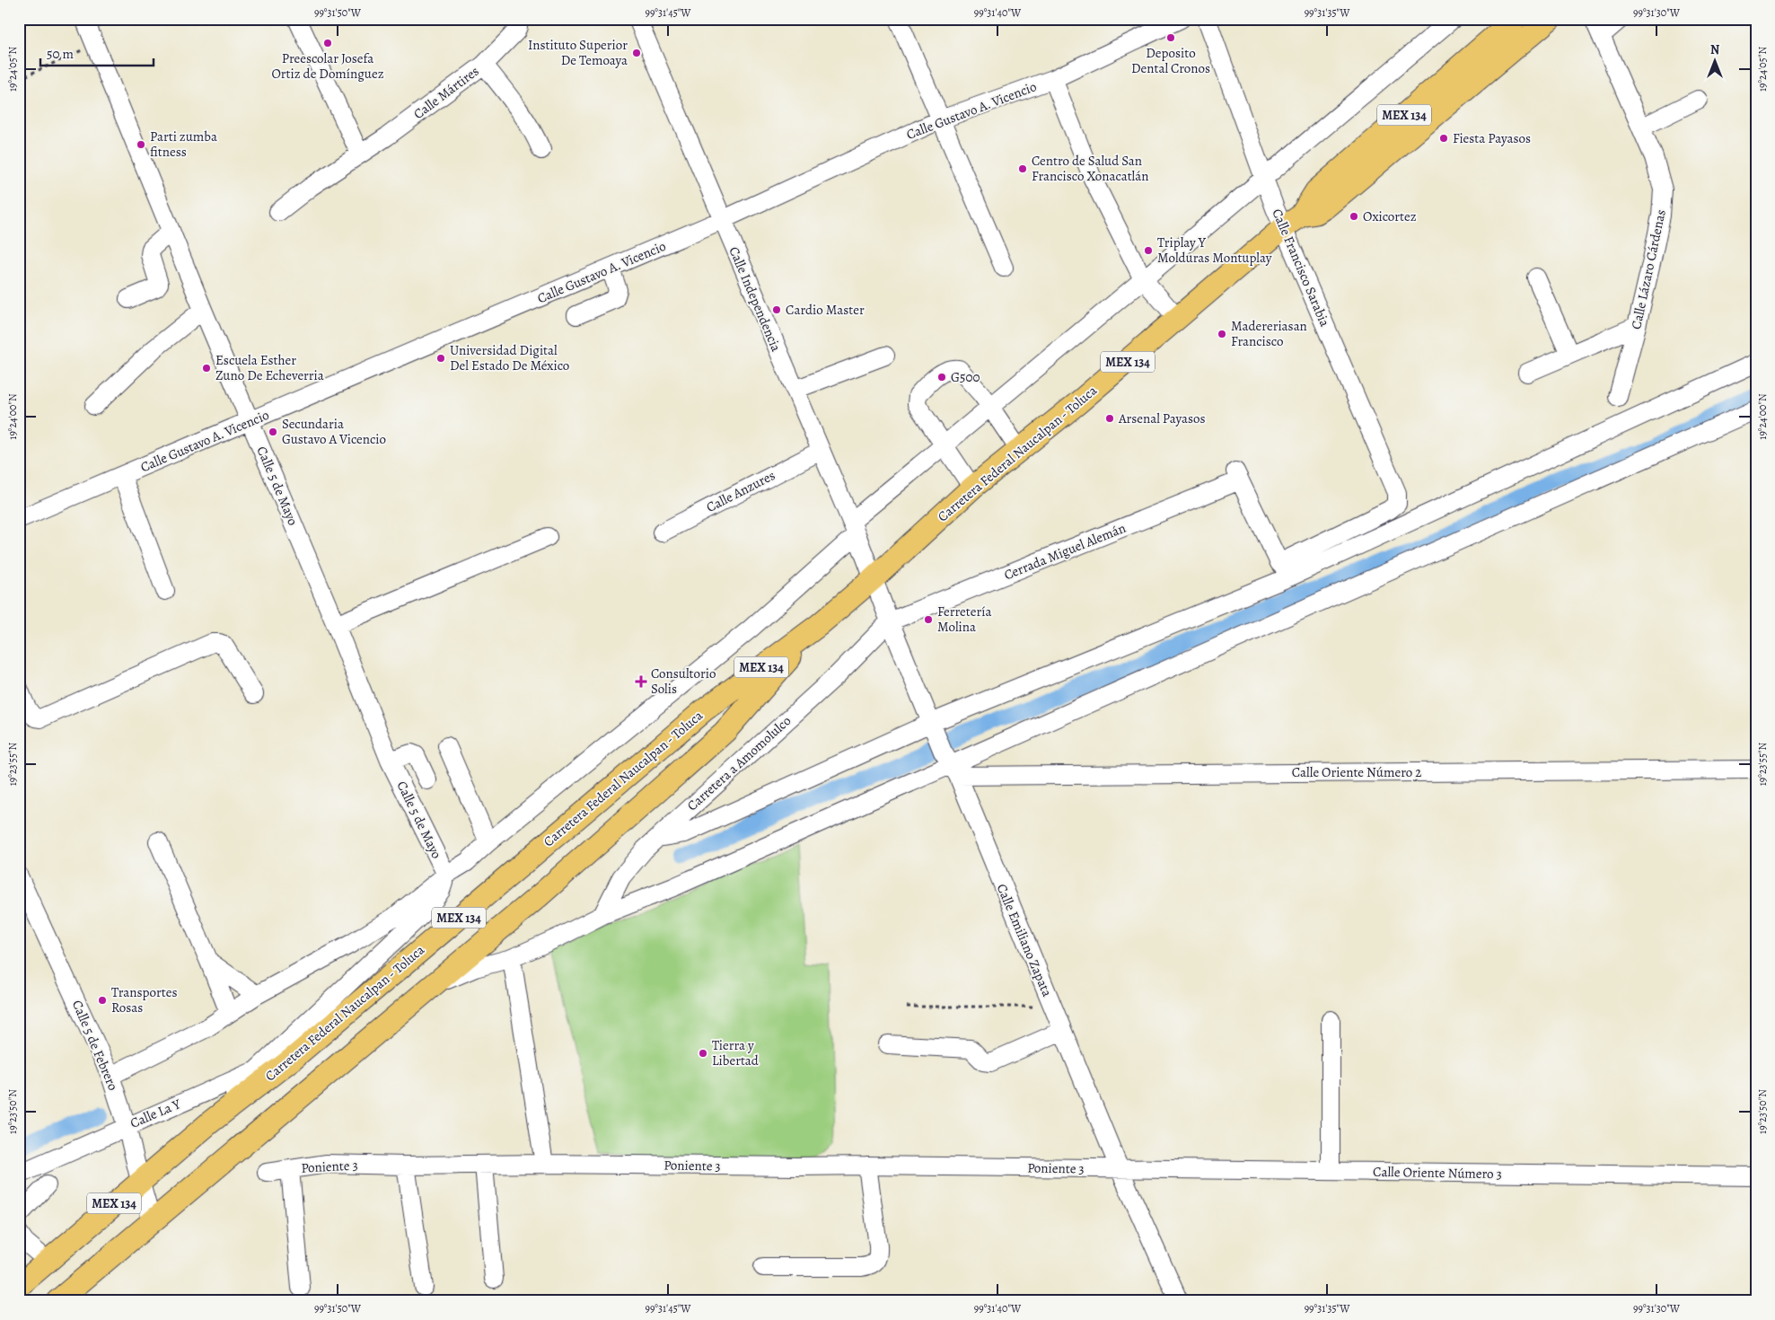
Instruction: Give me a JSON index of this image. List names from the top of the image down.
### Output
{
  "streets": {
    "main road": ["MEX 134", "Carretera Federal Naucalpan - Toluca"],
    "street": [
      "Calle Mártires",
      "Calle Gustavo A. Vicencio",
      "Calle Francisco Sarabia",
      "Calle Lázaro Cárdenas",
      "Calle Independencia",
      "Calle 5 de Mayo",
      "Calle Anzures",
      "Cerrada Miguel Alemán",
      "Carretera a Amomolulco",
      "Calle Oriente Número 2",
      "Calle Emiliano Zapata",
      "Calle 5 de Febrero",
      "Calle La Y",
      "Poniente 3",
      "Calle Oriente Número 3"
    ]
  },
  "crossings": [
    ["Calle Gustavo A. Vicencio", "Calle Independencia"],
    ["Calle Gustavo A. Vicencio", "Calle 5 de Mayo"],
    ["Calle Francisco Sarabia", "Carretera Federal Naucalpan - Toluca"],
    ["Calle Francisco Sarabia", "Cerrada Miguel Alemán"],
    ["Calle Independencia", "Carretera Federal Naucalpan - Toluca"],
    ["Calle Independencia", "Calle Anzures"],
    ["Calle Independencia", "Calle Emiliano Zapata"],
    ["Carretera Federal Naucalpan - Toluca", "Calle Emiliano Zapata"],
    ["Carretera Federal Naucalpan - Toluca", "Calle 5 de Febrero"],
    ["Carretera Federal Naucalpan - Toluca", "Calle La Y"],
    ["Cerrada Miguel Alemán", "Carretera a Amomolulco"],
    ["Cerrada Miguel Alemán", "Calle Emiliano Zapata"],
    ["Carretera a Amomolulco", "Calle Emiliano Zapata"],
    ["Calle Oriente Número 2", "Calle Emiliano Zapata"],
    ["Calle Emiliano Zapata", "Poniente 3"],
    ["Calle Emiliano Zapata", "Calle Oriente Número 3"],
    ["Calle 5 de Febrero", "Calle La Y"],
    ["Poniente 3", "Calle Oriente Número 3"]
  ],
  "places": {
    "other": [
      "Deposito Dental Cronos",
      "Preescolar Josefa Ortiz de Domínguez",
      "Instituto Superior De Temoaya",
      "Fiesta Payasos",
      "Parti zumba fitness",
      "Centro de Salud San Francisco Xonacatlán",
      "Oxicortez",
      "Triplay Y Molduras Montuplay",
      "Cardio Master",
      "Madereriasan Francisco",
      "Universidad Digital Del Estado De México",
      "Escuela Esther Zuno De Echeverria",
      "G500",
      "Arsenal Payasos",
      "Secundaria Gustavo A Vicencio",
      "Ferretería Molina",
      "Transportes Rosas",
      "Tierra y Libertad"
    ],
    "health": ["Consultorio Solis"]
  },
  "scale_bar": "50 m",
  "north": "top",
  "coordinates": [
    "99°31'50\"W",
    "99°31'45\"W",
    "99°31'40\"W",
    "99°31'35\"W",
    "99°31'30\"W",
    "19°24'05\"N",
    "19°24'00\"N",
    "19°23'55\"N",
    "19°23'50\"N"
  ]
}
